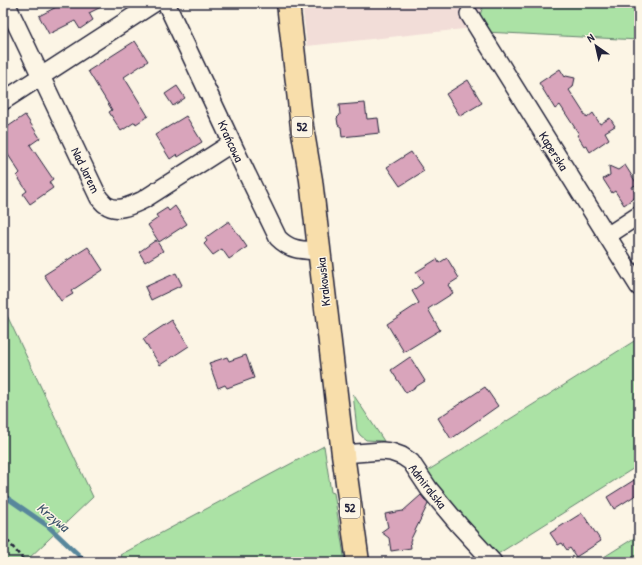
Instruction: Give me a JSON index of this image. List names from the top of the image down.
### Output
{
  "streets": {
    "main road": ["52", "Krakowska"],
    "street": [
      "Krańcowa",
      "Kaperska",
      "Nad Jarem",
      "Admiralska"
    ]
  },
  "crossings": [
    ["Krańcowa", "Nad Jarem"],
    ["Krańcowa", "Krakowska"],
    ["Krakowska", "Admiralska"]
  ],
  "water": ["Krzywa"],
  "north": "top left"
}
